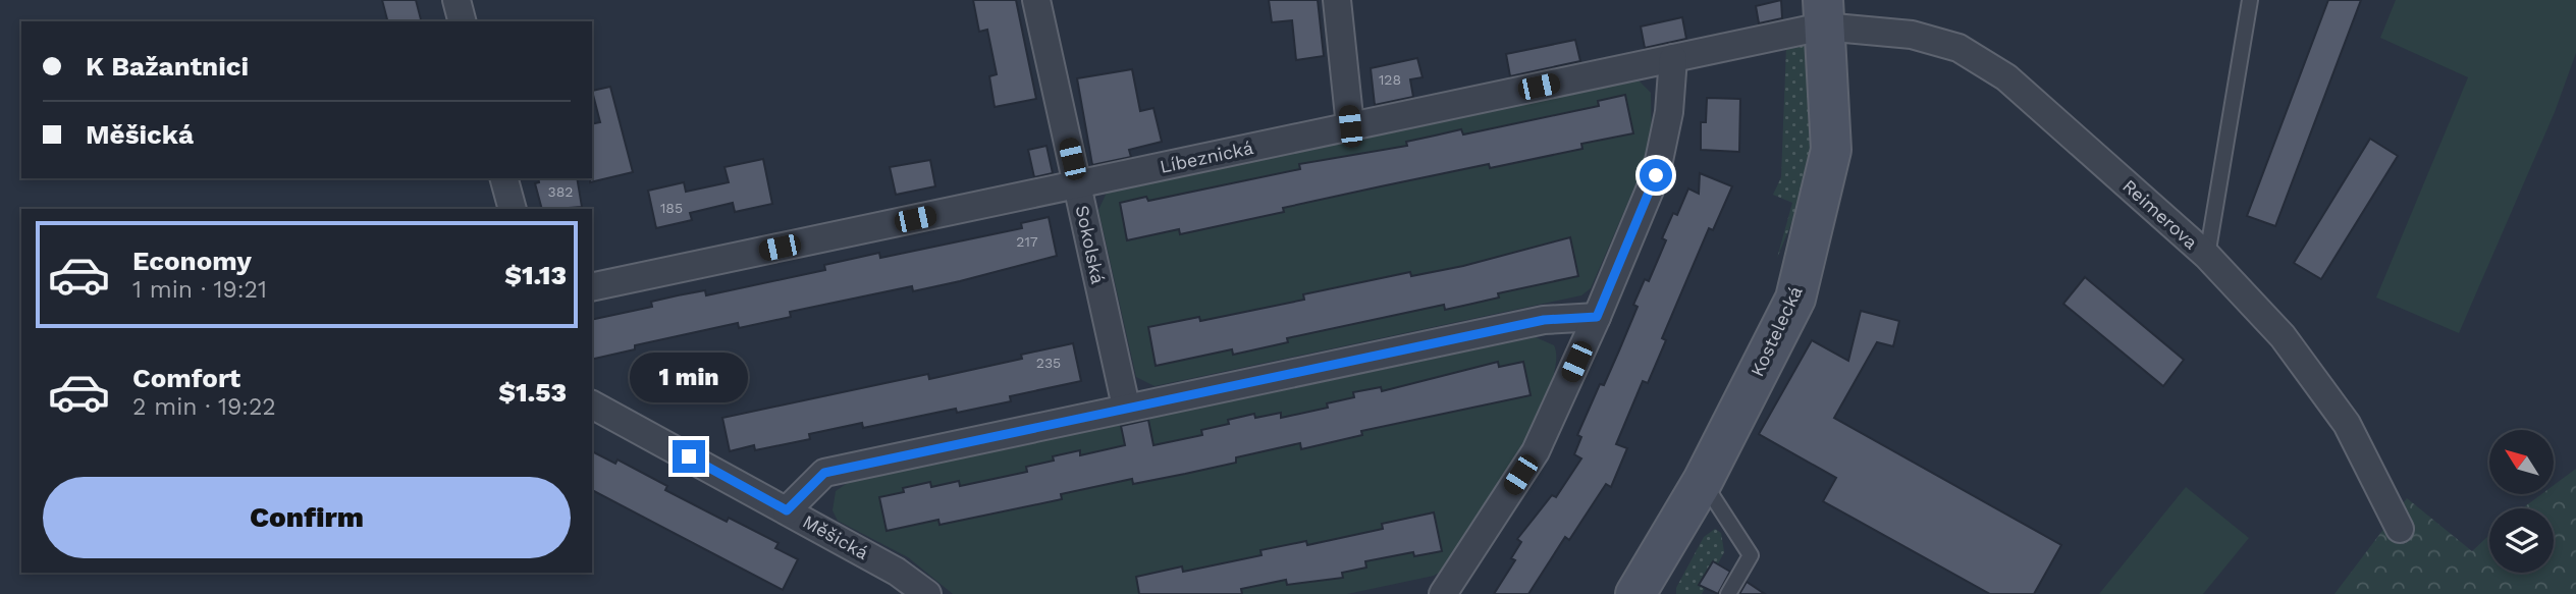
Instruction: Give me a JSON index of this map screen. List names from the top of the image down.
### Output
{
  "streets": {
    "main road": ["Kostelecká"],
    "street": [
      "Líbeznická",
      "Reimerova",
      "Sokolská",
      "Měšická"
    ]
  },
  "crossings": [
    ["Líbeznická", "Reimerova"],
    ["Líbeznická", "Sokolská"],
    ["Líbeznická", "Kostelecká"],
    ["Reimerova", "Kostelecká"]
  ],
  "house_numbers": [
    "128",
    "382",
    "185",
    "217",
    "235"
  ],
  "north": "top left",
  "page": {
    "banner": ["K Bažantnici", "Měšická"],
    "list": [
      {
        "name": "Economy",
        "note": "1 min · 19:21",
        "value": "$1.13"
      },
      {
        "name": "Comfort",
        "note": "2 min · 19:22",
        "value": "$1.53"
      }
    ],
    "bubble": "1 min",
    "buttons": "Confirm"
  }
}
